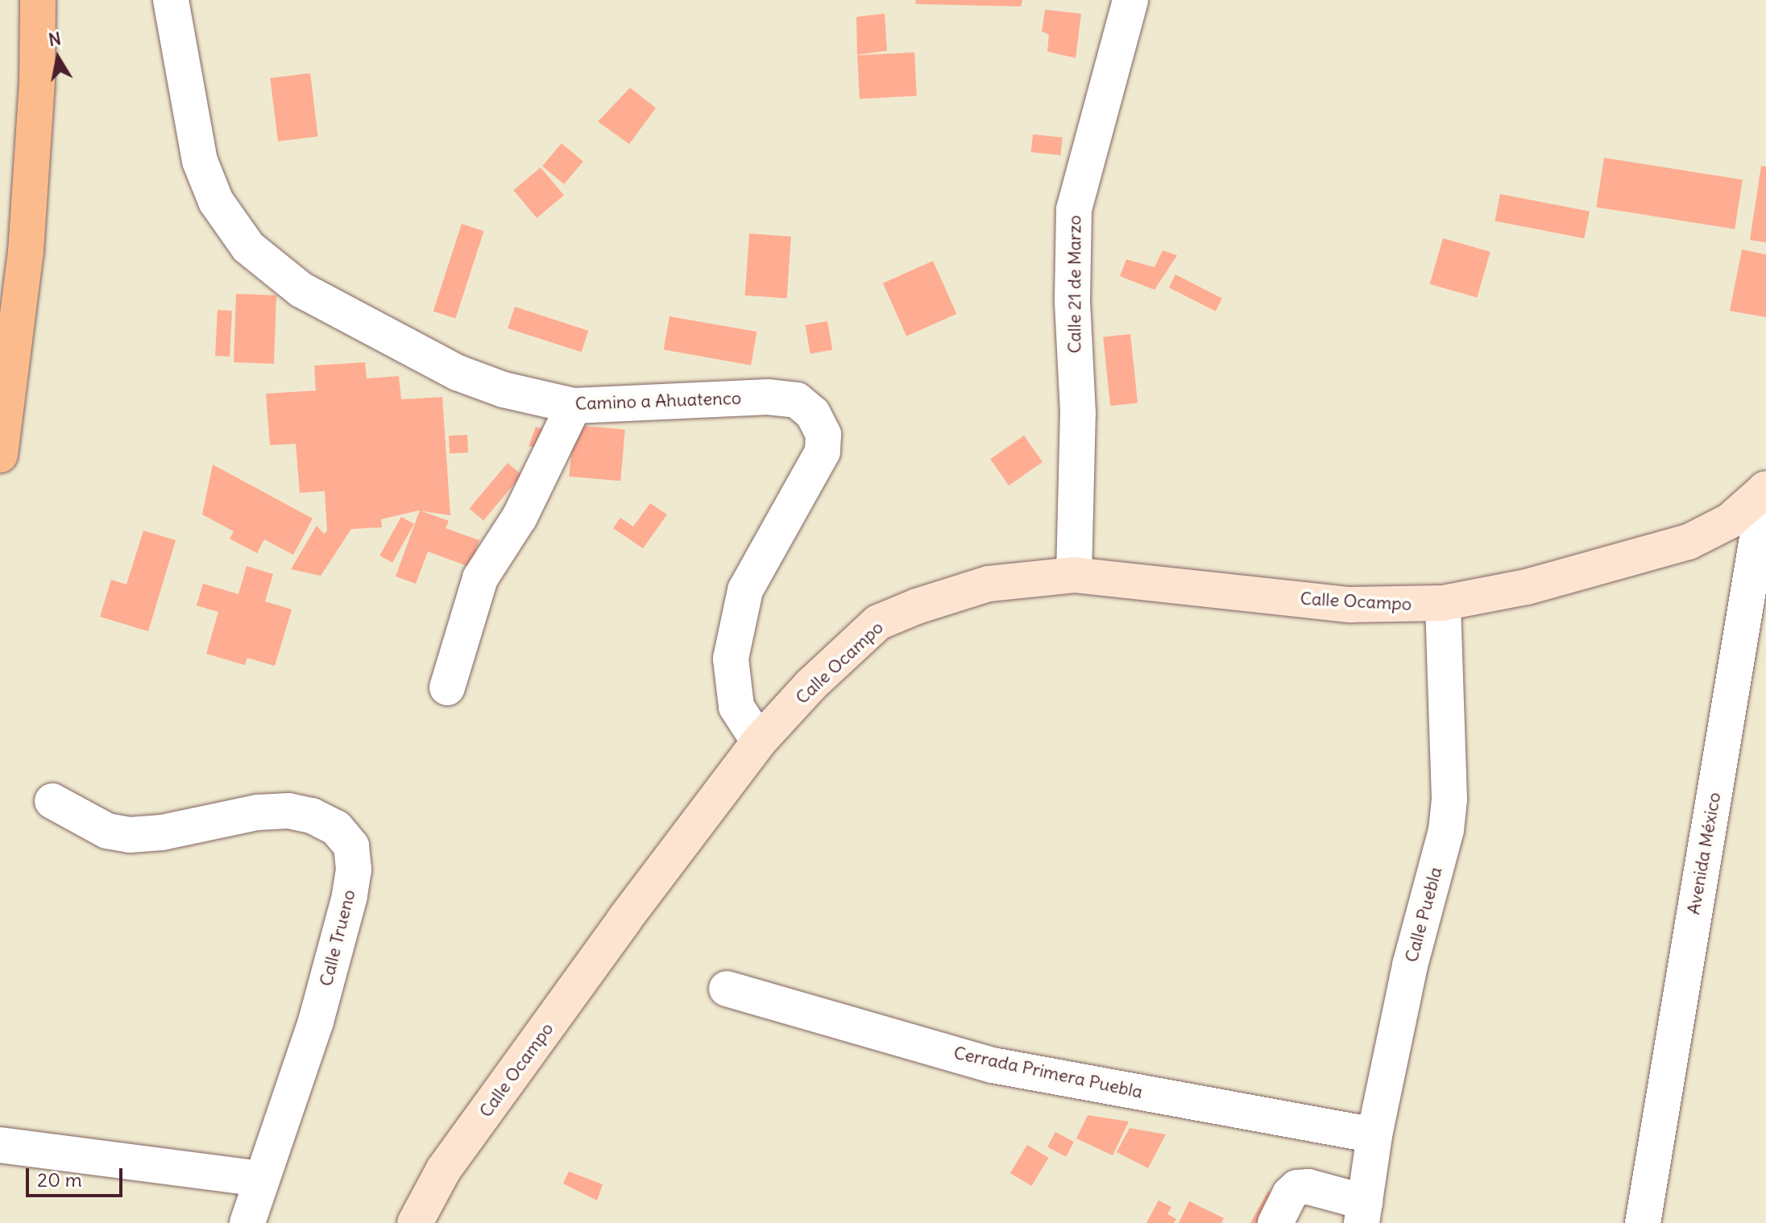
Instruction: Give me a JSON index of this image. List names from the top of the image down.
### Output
{
  "streets": {
    "main road": ["Calle Ocampo"],
    "street": [
      "Calle 21 de Marzo",
      "Camino a Ahuatenco",
      "Avenida México",
      "Calle Puebla",
      "Calle Trueno",
      "Cerrada Primera Puebla"
    ]
  },
  "crossings": [
    ["Calle 21 de Marzo", "Calle Ocampo"],
    ["Camino a Ahuatenco", "Calle Ocampo"],
    ["Calle Ocampo", "Avenida México"],
    ["Calle Ocampo", "Calle Puebla"],
    ["Calle Puebla", "Cerrada Primera Puebla"]
  ],
  "scale_bar": "20 m",
  "north": "top"
}
